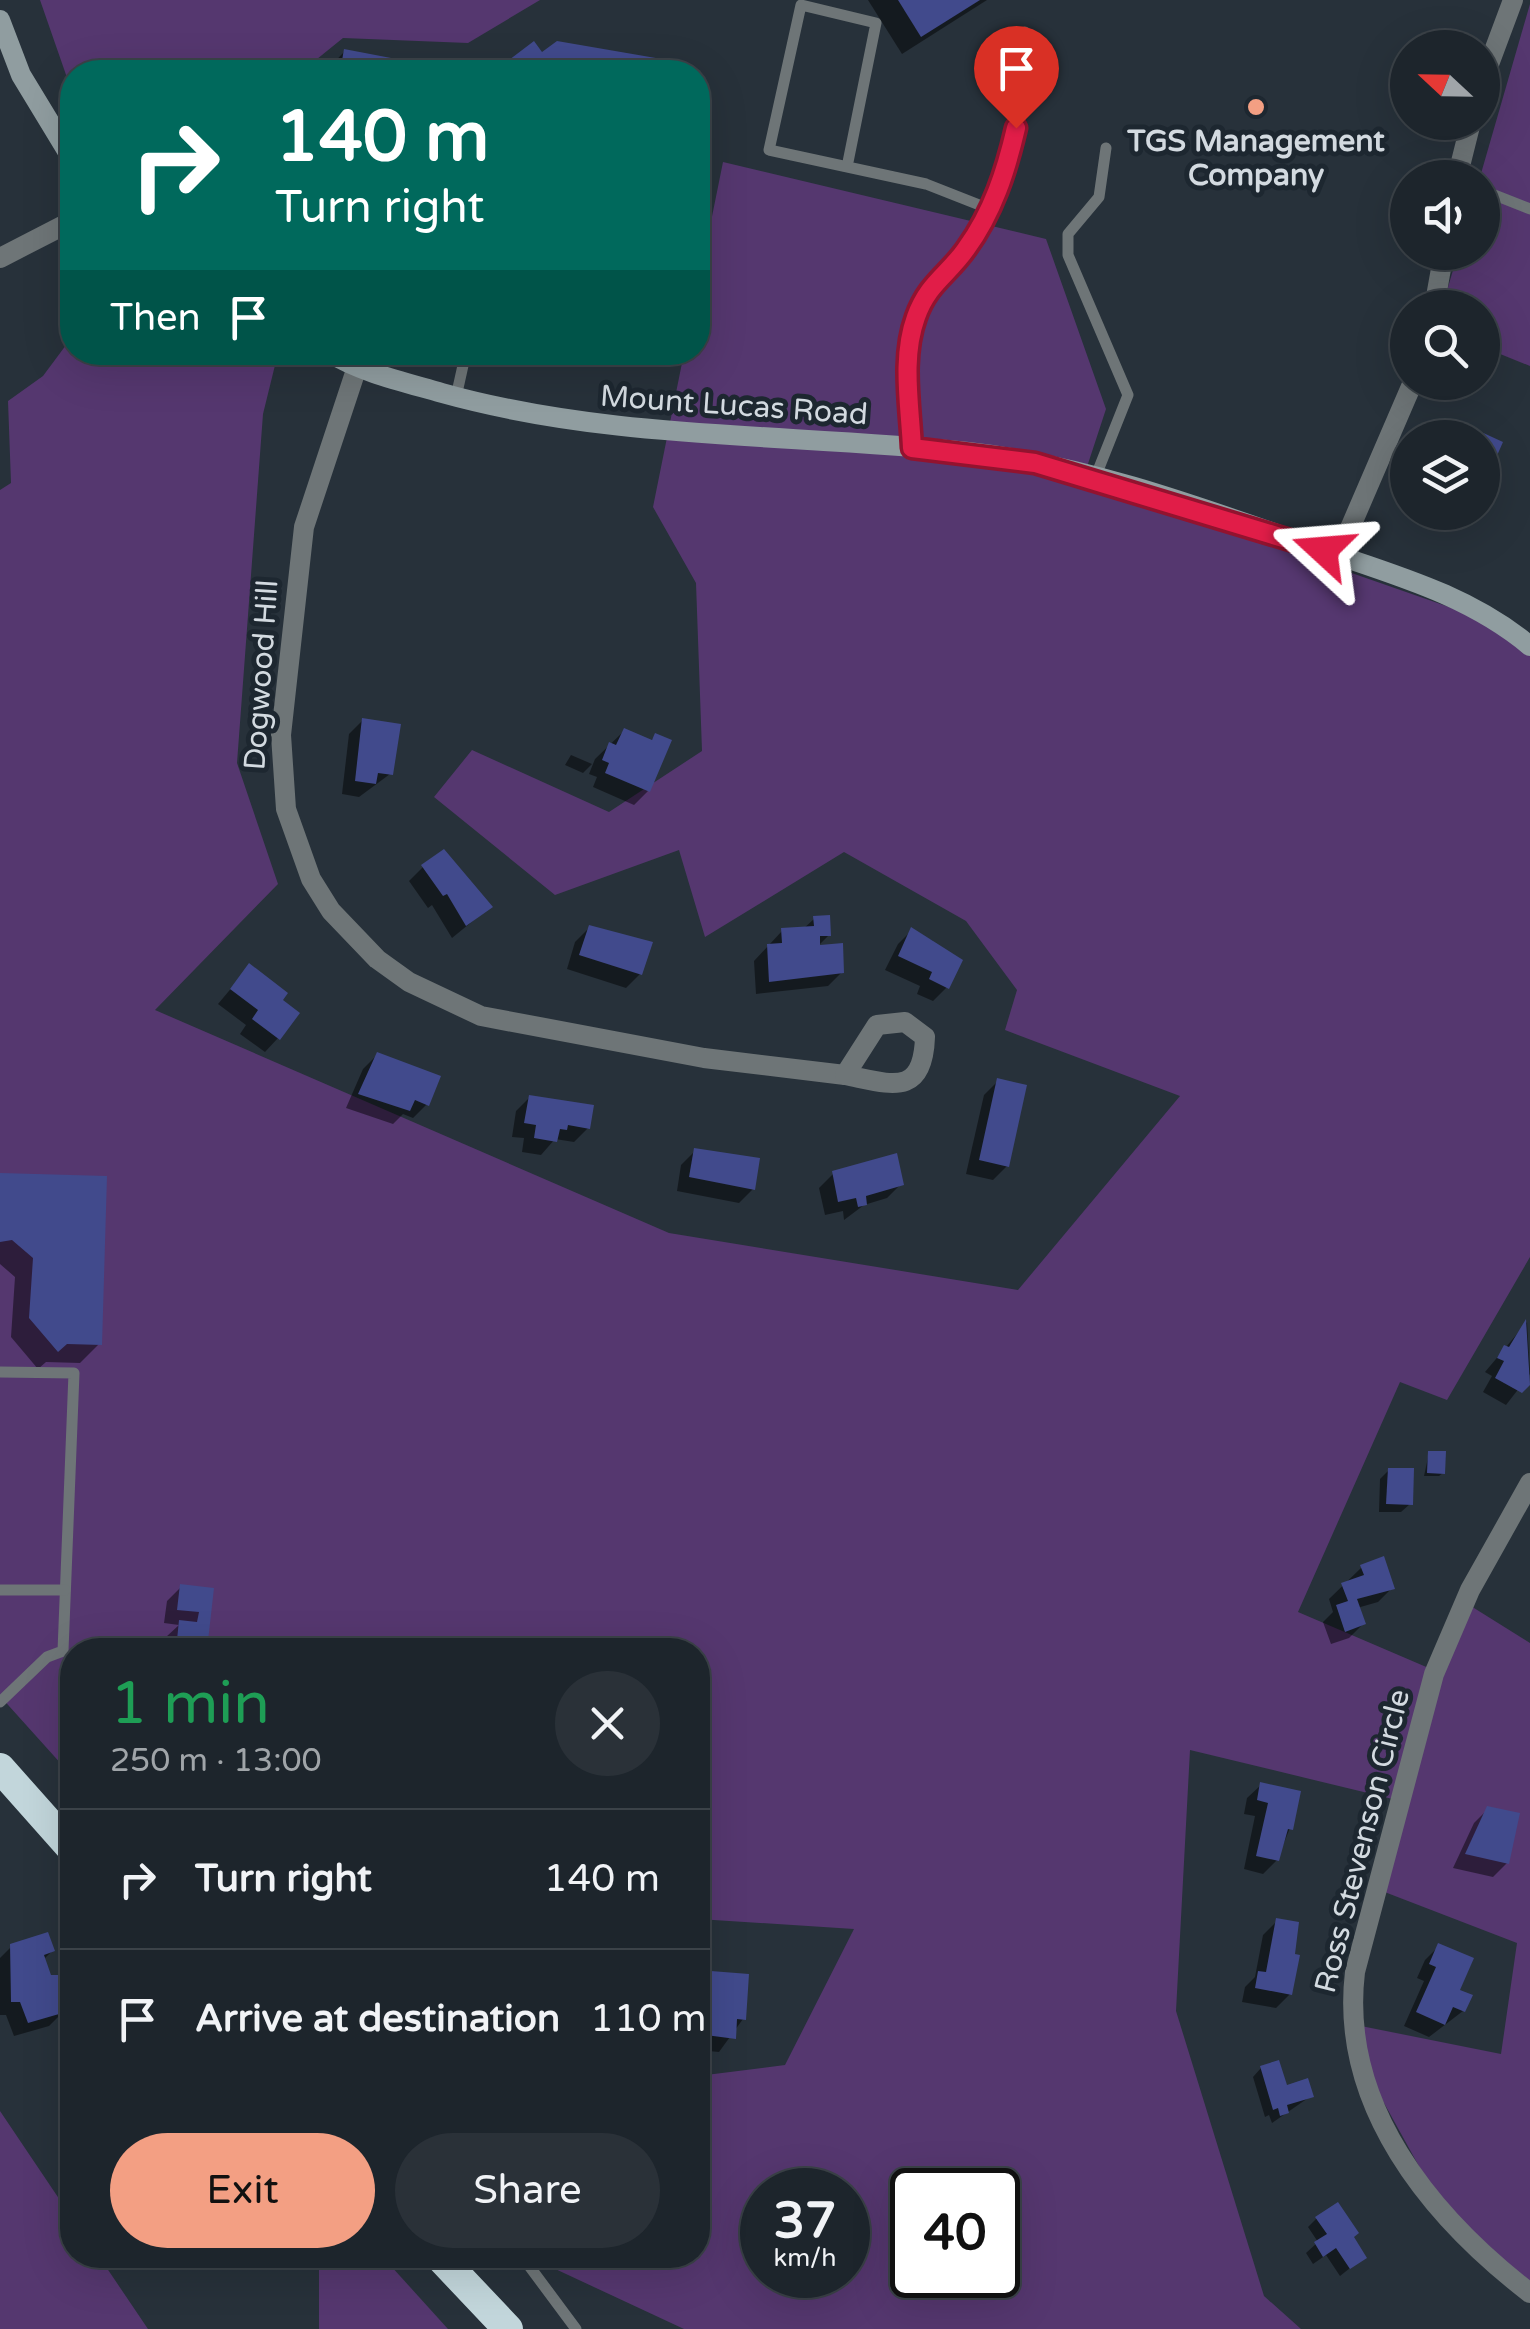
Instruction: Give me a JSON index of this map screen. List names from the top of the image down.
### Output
{
  "streets": {
    "street": ["Mount Lucas Road", "Dogwood Hill", "Ross Stevenson Circle"]
  },
  "crossings": [
    ["Mount Lucas Road", "Dogwood Hill"]
  ],
  "places": ["TGS Management Company"],
  "north": "left",
  "page": {
    "turn": ["140 m", "Turn right"],
    "then": "Then",
    "heading": ["1 min", "250 m · 13:00"],
    "list": [
      {
        "name": "Turn right",
        "value": "140 m"
      },
      {
        "name": "Arrive at destination",
        "value": "110 m"
      }
    ],
    "buttons": ["Exit", "Share"],
    "speed": "37 km/h",
    "limit": "40"
  }
}
